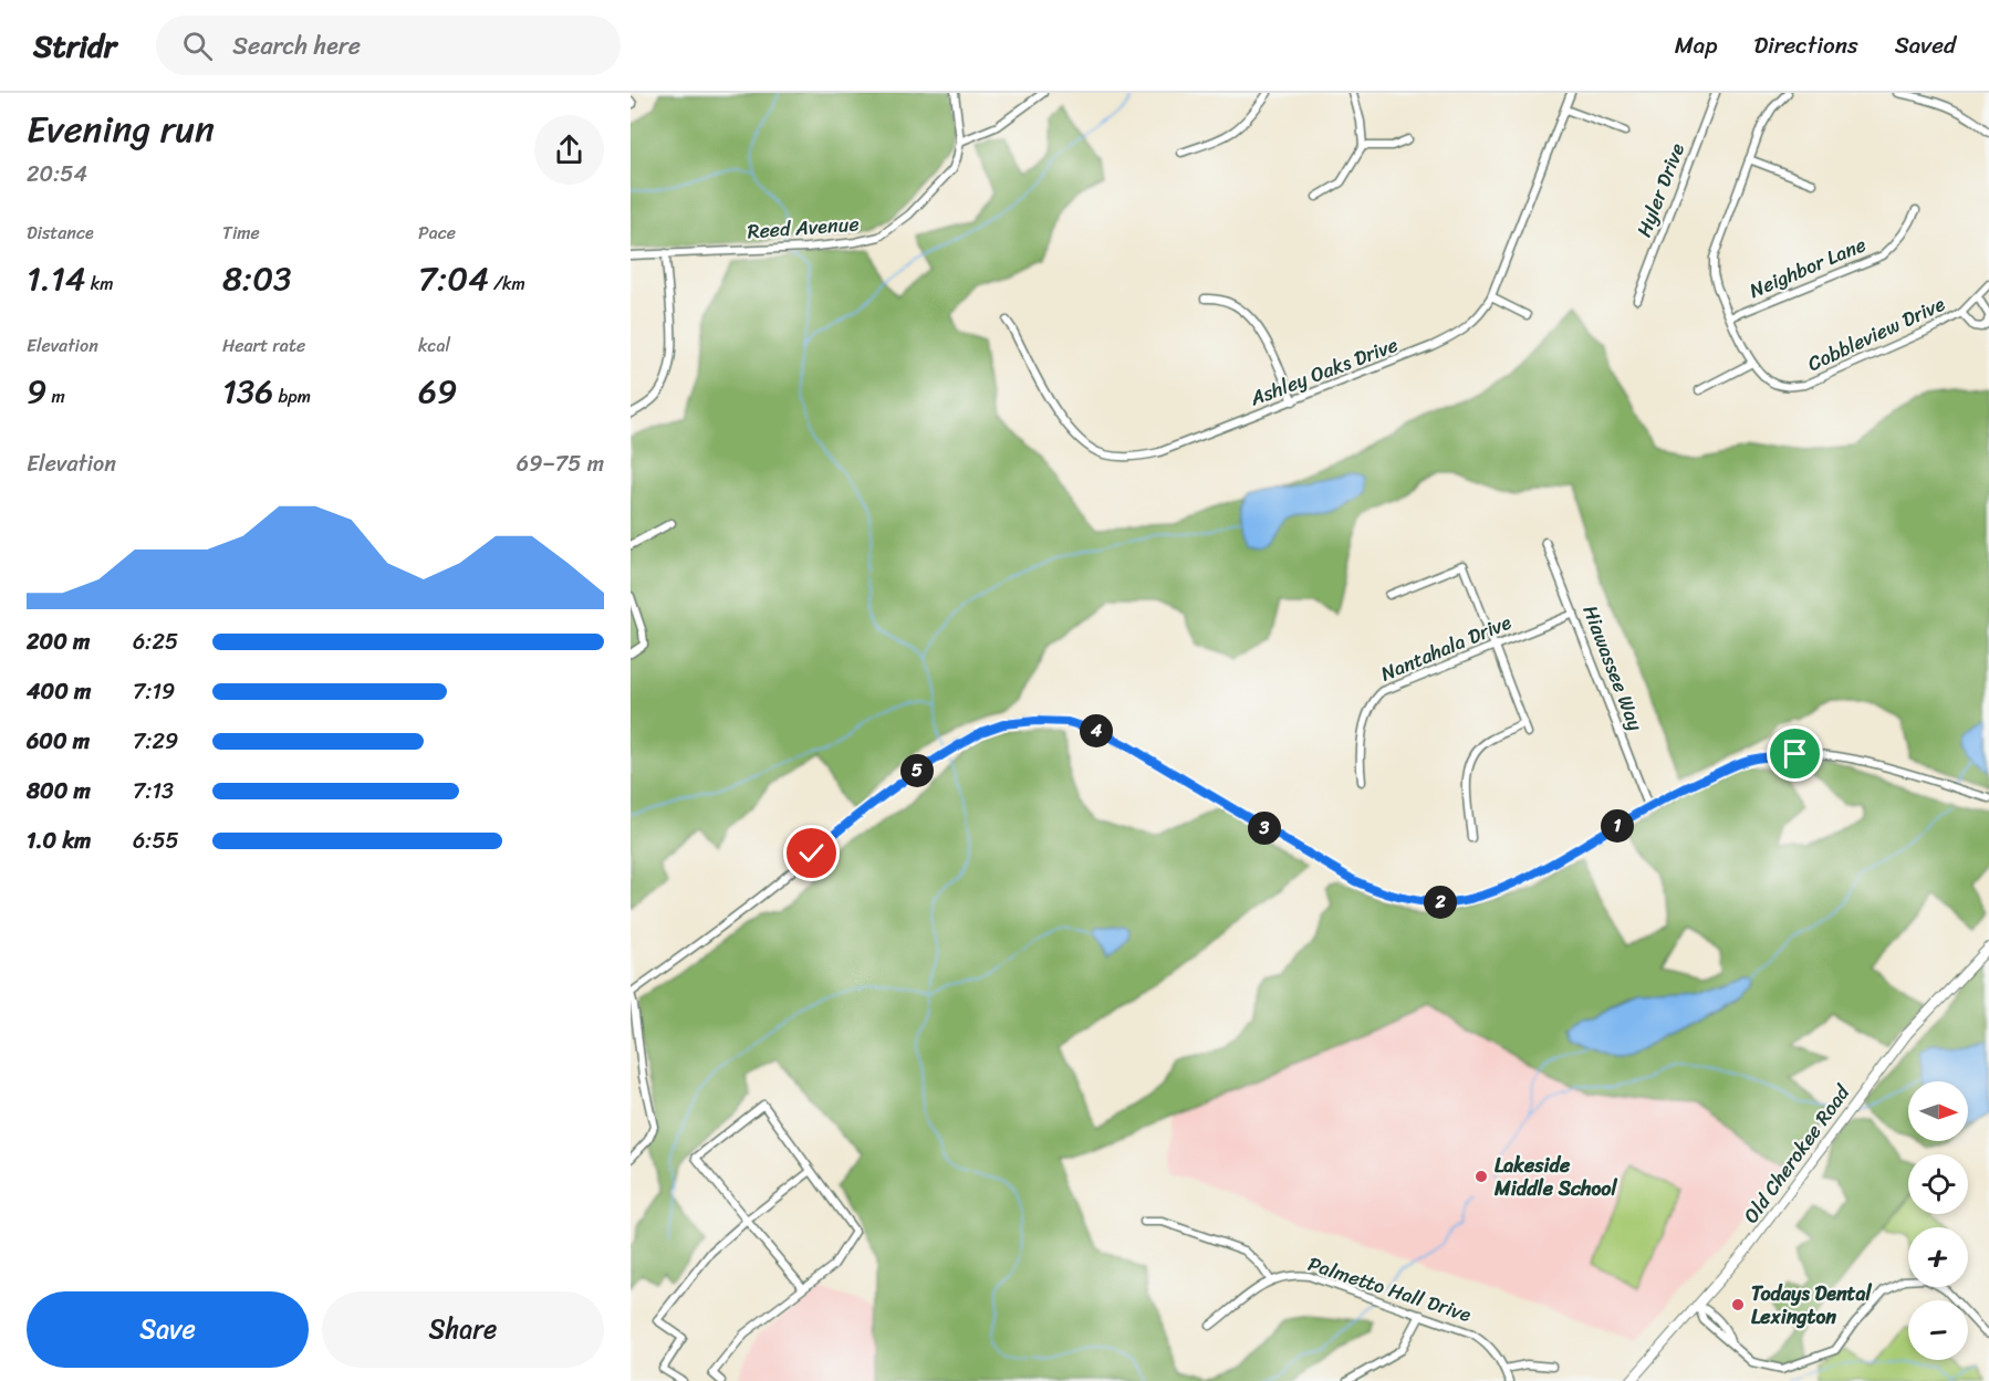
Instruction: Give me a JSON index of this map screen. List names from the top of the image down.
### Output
{
  "streets": {
    "street": [
      "Hyler Drive",
      "Reed Avenue",
      "Neighbor Lane",
      "Cobbleview Drive",
      "Ashley Oaks Drive",
      "Nantahala Drive",
      "Hiawassee Way",
      "Old Cherokee Road",
      "Palmetto Hall Drive"
    ]
  },
  "crossings": [
    ["Neighbor Lane", "Cobbleview Drive"],
    ["Nantahala Drive", "Hiawassee Way"]
  ],
  "places": ["Lakeside Middle School", "Todays Dental Lexington"],
  "north": "right",
  "page": {
    "header": "Stridr",
    "search": "Search here",
    "nav": ["Map", "Directions", "Saved"],
    "heading": ["Evening run", "20:54"],
    "stats": [
      ["Distance", "1.14 km"],
      ["Time", "8:03"],
      ["Pace", "7:04 /km"],
      ["Elevation", "9 m"],
      ["Heart rate", "136 bpm"],
      ["kcal", "69"]
    ],
    "chart": ["Elevation", "69–75 m"],
    "list": [
      {
        "name": "200 m",
        "note": "6:25"
      },
      {
        "name": "400 m",
        "note": "7:19"
      },
      {
        "name": "600 m",
        "note": "7:29"
      },
      {
        "name": "800 m",
        "note": "7:13"
      },
      {
        "name": "1.0 km",
        "note": "6:55"
      }
    ],
    "pins": [
      "4",
      "5",
      "1",
      "3",
      "2"
    ],
    "map_buttons": ["+", "−"],
    "buttons": ["Save", "Share"]
  }
}
